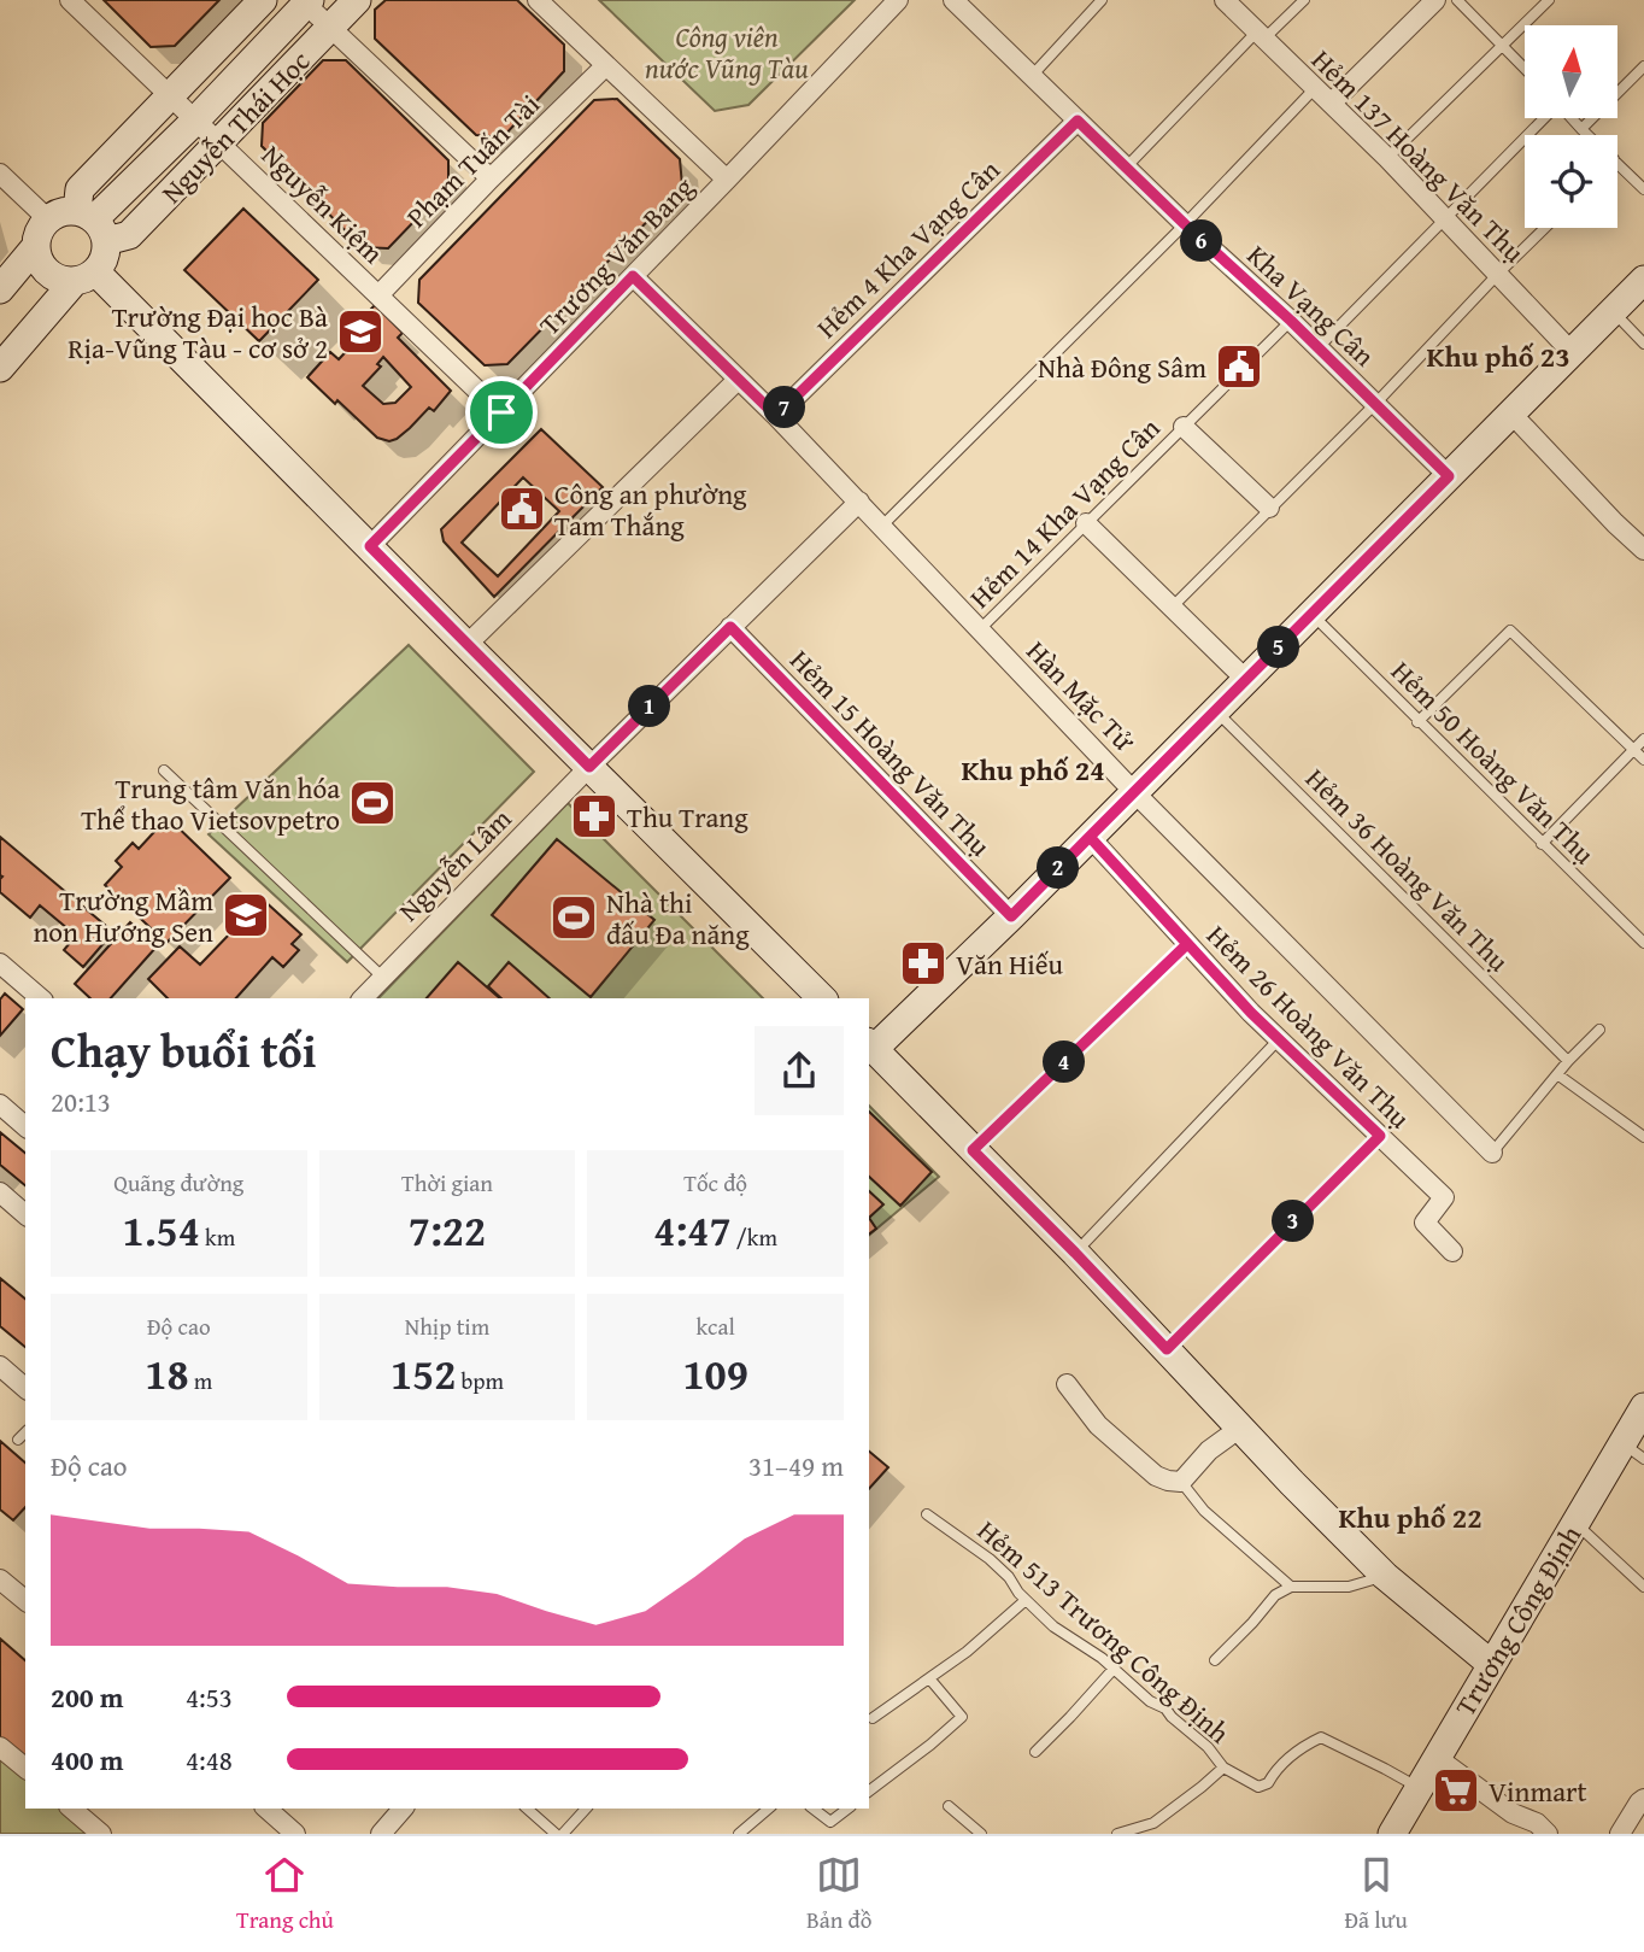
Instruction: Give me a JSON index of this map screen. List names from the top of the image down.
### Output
{
  "streets": {
    "street": [
      "Nguyễn Thái Học",
      "Hẻm 137 Hoàng Văn Thụ",
      "Phạm Tuấn Tài",
      "Nguyễn Kiệm",
      "Hẻm 4 Kha Vạng Cân",
      "Trương Văn Bang",
      "Kha Vạng Cân",
      "Hàn Mặc Tử",
      "Hẻm 15 Hoàng Văn Thụ",
      "Nguyễn Lâm",
      "Hẻm 26 Hoàng Văn Thụ",
      "Trương Công Định"
    ],
    "lane": [
      "Hẻm 14 Kha Vạng Cân",
      "Hẻm 50 Hoàng Văn Thụ",
      "Hẻm 36 Hoàng Văn Thụ",
      "Hẻm 513 Trương Công Định"
    ]
  },
  "crossings": [
    ["Nguyễn Thái Học", "Nguyễn Kiệm"],
    ["Phạm Tuấn Tài", "Nguyễn Kiệm"],
    ["Nguyễn Kiệm", "Trương Văn Bang"],
    ["Hẻm 4 Kha Vạng Cân", "Kha Vạng Cân"],
    ["Hẻm 4 Kha Vạng Cân", "Hàn Mặc Tử"],
    ["Trương Văn Bang", "Hàn Mặc Tử"],
    ["Kha Vạng Cân", "Hẻm 14 Kha Vạng Cân"],
    ["Hẻm 14 Kha Vạng Cân", "Hàn Mặc Tử"],
    ["Hàn Mặc Tử", "Nguyễn Lâm"],
    ["Hẻm 15 Hoàng Văn Thụ", "Nguyễn Lâm"],
    ["Trương Công Định", "Hẻm 513 Trương Công Định"]
  ],
  "districts": ["Khu phố 23", "Khu phố 24", "Khu phố 22"],
  "parks": ["Công viên nước Vũng Tàu"],
  "places": {
    "school or university": ["Trường Đại học Bà Rịa-Vũng Tàu - cơ sở 2", "Trường Mầm non Hương Sen"],
    "public building": ["Nhà Đông Sâm", "Công an phường Tam Thắng"],
    "sports": ["Trung tâm Văn hóa Thể thao Vietsovpetro", "Nhà thi đấu Đa năng"],
    "pharmacy": ["Thu Trang", "Văn Hiếu"],
    "supermarket": ["Vinmart"]
  },
  "north": "top",
  "page": {
    "pins": [
      "6",
      "7",
      "5",
      "1",
      "2",
      "4",
      "3"
    ],
    "heading": ["Chạy buổi tối", "20:13"],
    "stats": [
      ["Quãng đường", "1.54 km"],
      ["Thời gian", "7:22"],
      ["Tốc độ", "4:47 /km"],
      ["Độ cao", "18 m"],
      ["Nhịp tim", "152 bpm"],
      ["kcal", "109"]
    ],
    "chart": ["Độ cao", "31–49 m"],
    "list": [
      {
        "name": "200 m",
        "note": "4:53"
      },
      {
        "name": "400 m",
        "note": "4:48"
      }
    ],
    "tabs": ["Trang chủ", "Bản đồ", "Đã lưu"]
  }
}
